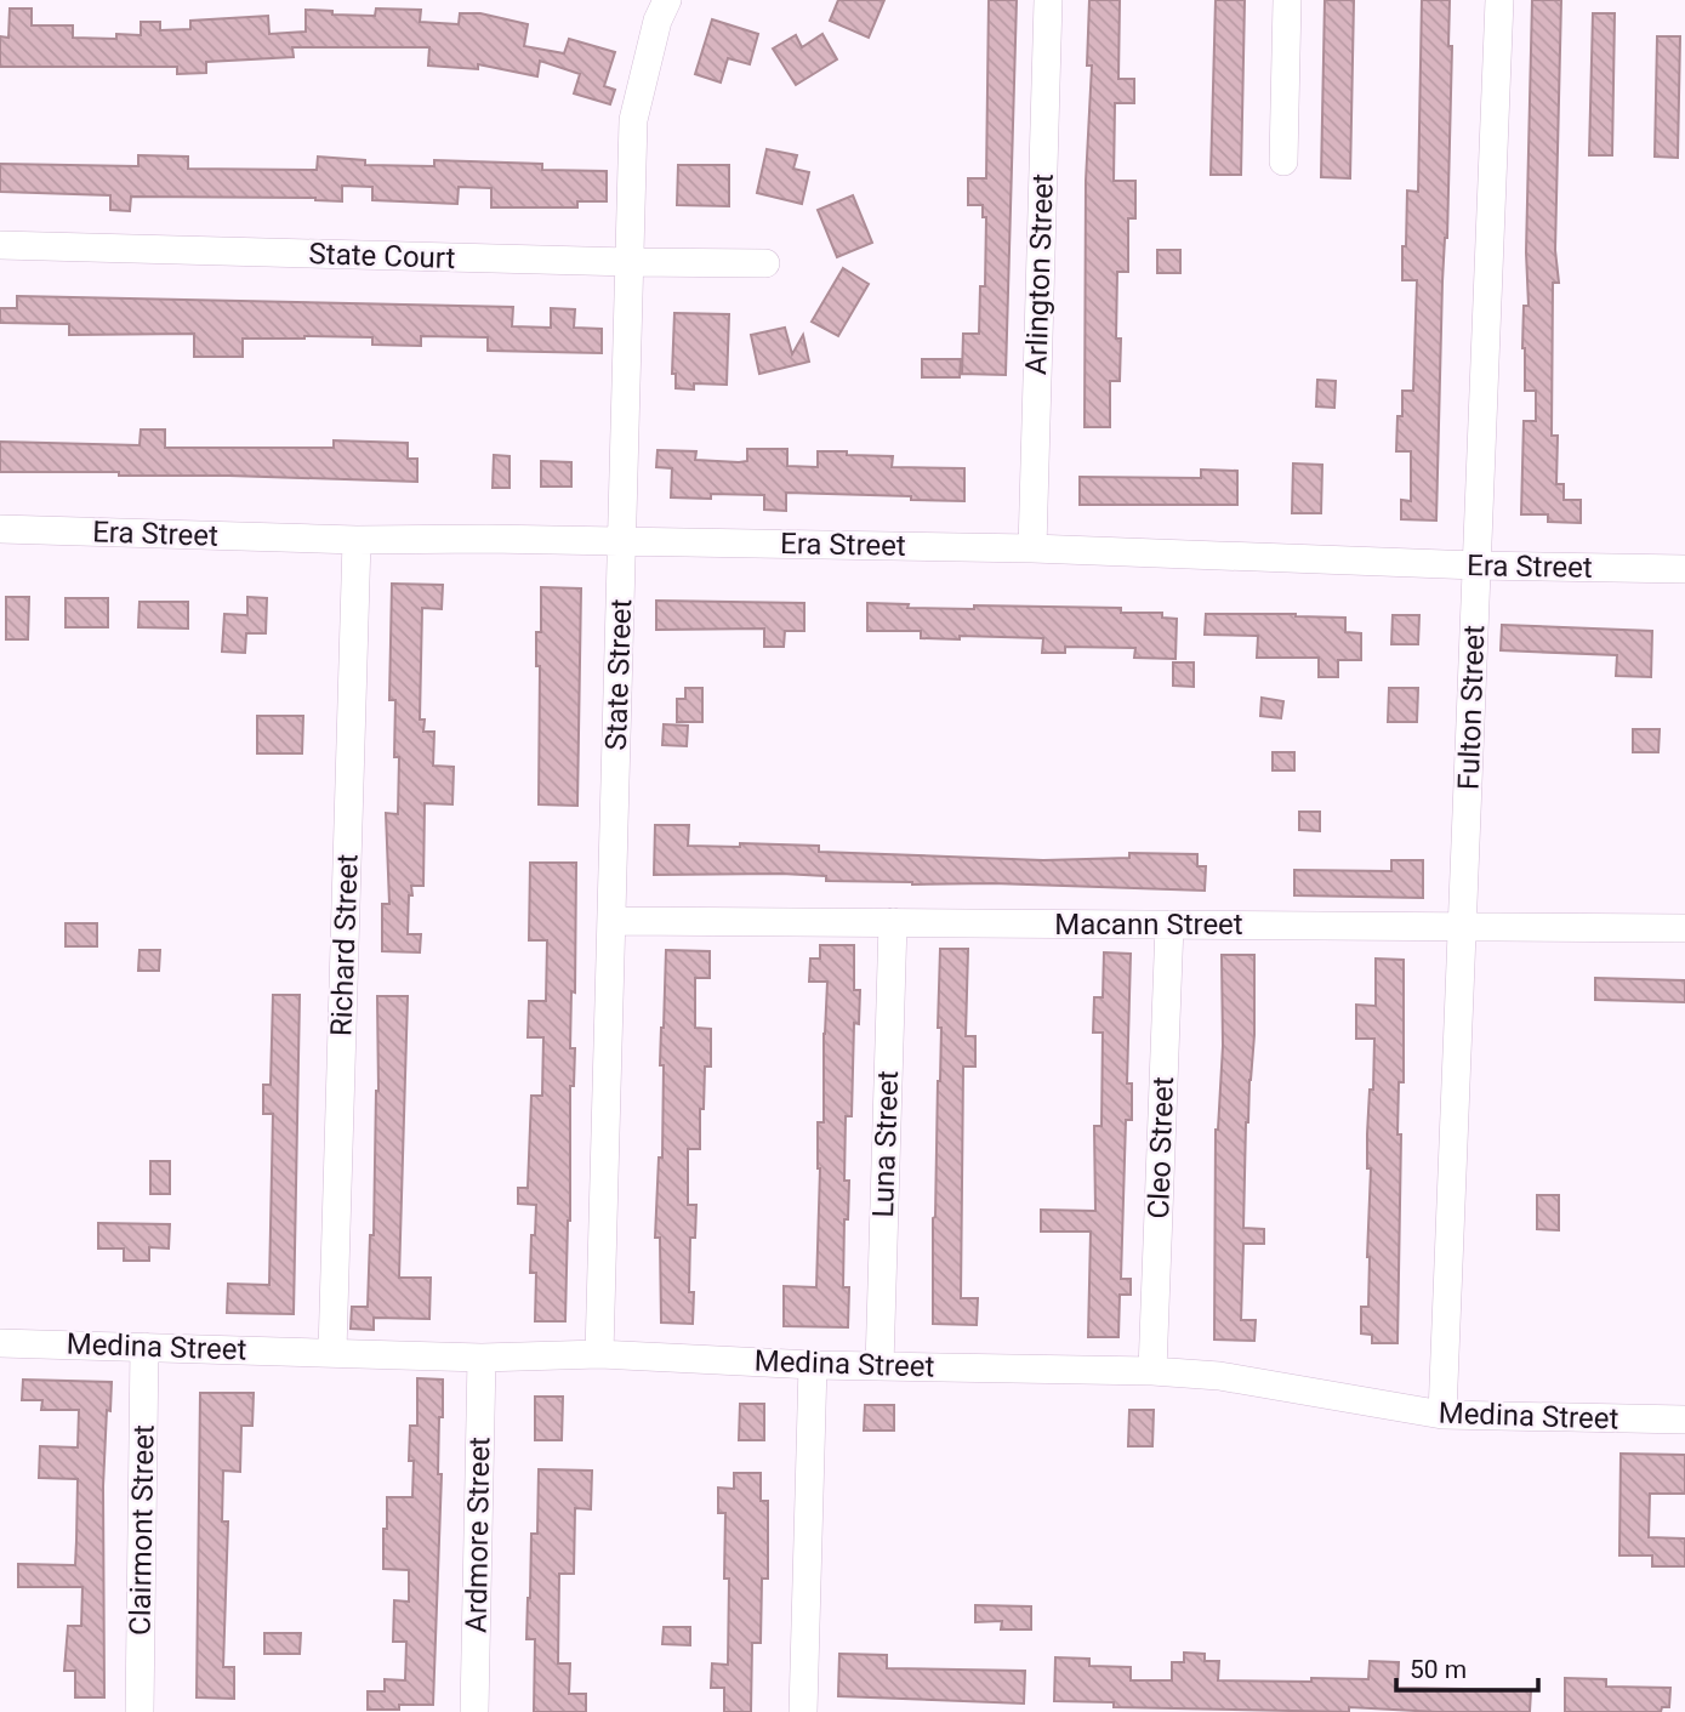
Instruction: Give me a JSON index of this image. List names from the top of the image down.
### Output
{
  "streets": {
    "street": [
      "State Court",
      "Arlington Street",
      "Era Street",
      "State Street",
      "Fulton Street",
      "Macann Street",
      "Richard Street",
      "Luna Street",
      "Cleo Street",
      "Medina Street",
      "Clairmont Street",
      "Ardmore Street"
    ]
  },
  "crossings": [
    ["State Court", "State Street"],
    ["Arlington Street", "Era Street"],
    ["Era Street", "State Street"],
    ["Era Street", "Fulton Street"],
    ["Era Street", "Richard Street"],
    ["State Street", "Macann Street"],
    ["State Street", "Medina Street"],
    ["Fulton Street", "Macann Street"],
    ["Fulton Street", "Medina Street"],
    ["Macann Street", "Luna Street"],
    ["Macann Street", "Cleo Street"],
    ["Richard Street", "Medina Street"],
    ["Luna Street", "Medina Street"],
    ["Cleo Street", "Medina Street"],
    ["Medina Street", "Clairmont Street"],
    ["Medina Street", "Ardmore Street"]
  ],
  "scale_bar": "50 m"
}
